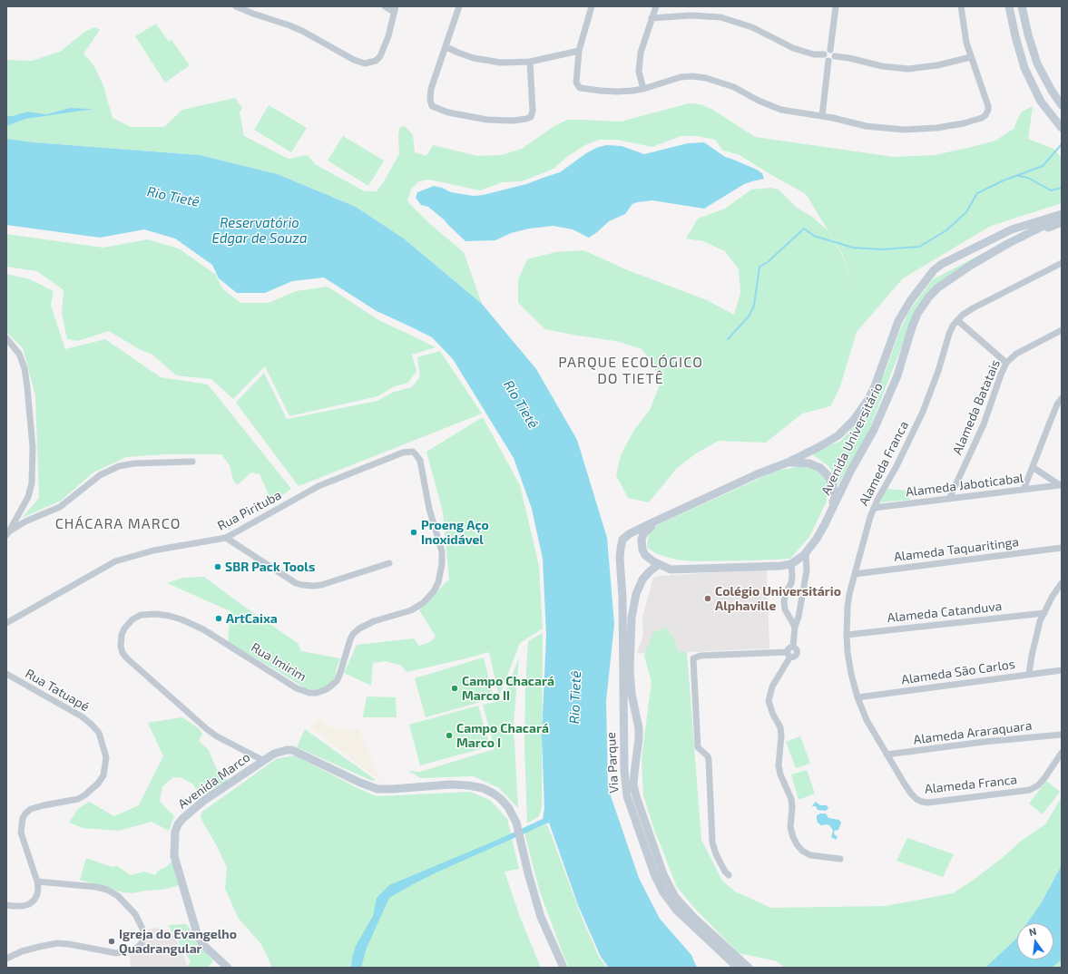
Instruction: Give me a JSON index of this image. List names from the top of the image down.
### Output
{
  "streets": {
    "main road": ["Avenida Universitário", "Via Parque", "Avenida Marco"],
    "street": [
      "Alameda Batatais",
      "Alameda Franca",
      "Alameda Jaboticabal",
      "Rua Pirituba",
      "Alameda Taquaritinga",
      "Alameda Catanduva",
      "Rua Imirim",
      "Alameda São Carlos",
      "Rua Tatuapé",
      "Alameda Araraquara"
    ]
  },
  "crossings": [
    ["Alameda Batatais", "Alameda Jaboticabal"],
    ["Avenida Universitário", "Via Parque"],
    ["Alameda Franca", "Alameda Jaboticabal"],
    ["Alameda Franca", "Alameda Taquaritinga"],
    ["Alameda Franca", "Alameda Catanduva"],
    ["Alameda Franca", "Alameda São Carlos"],
    ["Alameda Franca", "Alameda Araraquara"],
    ["Rua Pirituba", "Rua Imirim"],
    ["Rua Imirim", "Avenida Marco"]
  ],
  "districts": ["PARQUE ECOLÓGICO DO TIETÊ", "CHÁCARA MARCO"],
  "water": ["Rio Tietê", "Reservatório Edgar de Souza"],
  "places": [
    "Proeng Aço Inoxidável",
    "SBR Pack Tools",
    "Colégio Universitário Alphaville",
    "ArtCaixa",
    "Campo Chacará Marco II",
    "Campo Chacará Marco I",
    "Igreja do Evangelho Quadrangular"
  ],
  "north": "top"
}
